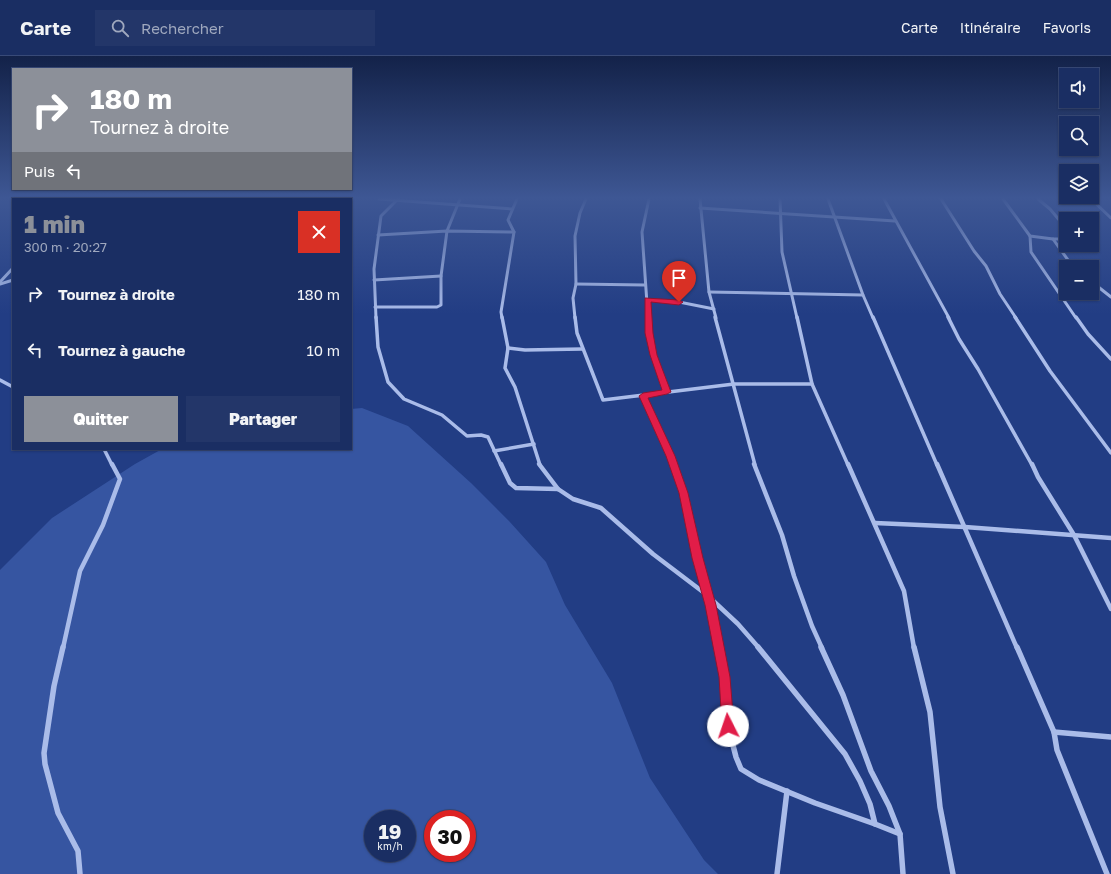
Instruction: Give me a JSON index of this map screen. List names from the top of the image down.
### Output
{
  "page": {
    "header": "Carte",
    "search": "Rechercher",
    "nav": ["Carte", "Itinéraire", "Favoris"],
    "map_buttons": ["+", "−"],
    "turn": ["180 m", "Tournez à droite"],
    "then": "Puis",
    "heading": ["1 min", "300 m · 20:27"],
    "list": [
      {
        "name": "Tournez à droite",
        "value": "180 m"
      },
      {
        "name": "Tournez à gauche",
        "value": "10 m"
      }
    ],
    "buttons": ["Quitter", "Partager"],
    "speed": "19 km/h",
    "limit": "30"
  }
}
